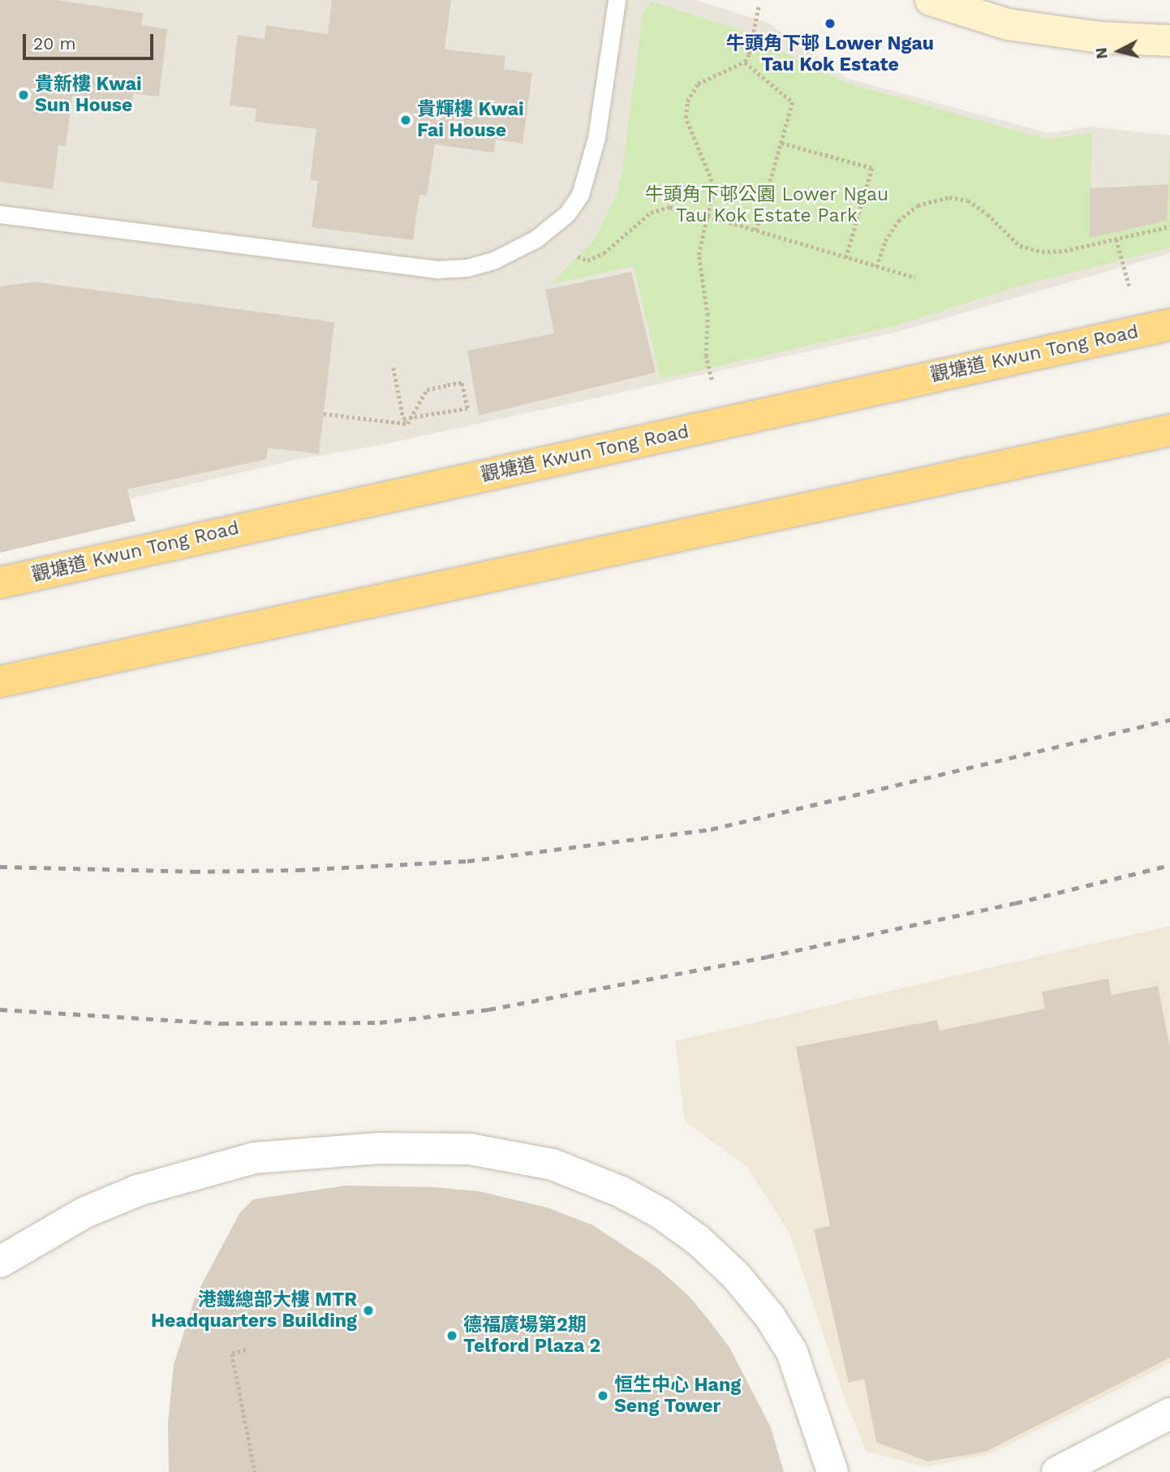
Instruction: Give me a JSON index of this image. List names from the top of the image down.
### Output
{
  "streets": {
    "highway": ["觀塘道 Kwun Tong Road"]
  },
  "parks": ["牛頭角下邨公園 Lower Ngau Tau Kok Estate Park"],
  "places": [
    "牛頭角下邨 Lower Ngau Tau Kok Estate",
    "貴新樓 Kwai Sun House",
    "貴輝樓 Kwai Fai House",
    "港鐵總部大樓 MTR Headquarters Building",
    "德福廣場第2期 Telford Plaza 2",
    "恒生中心 Hang Seng Tower"
  ],
  "scale_bar": "20 m",
  "north": "left"
}
